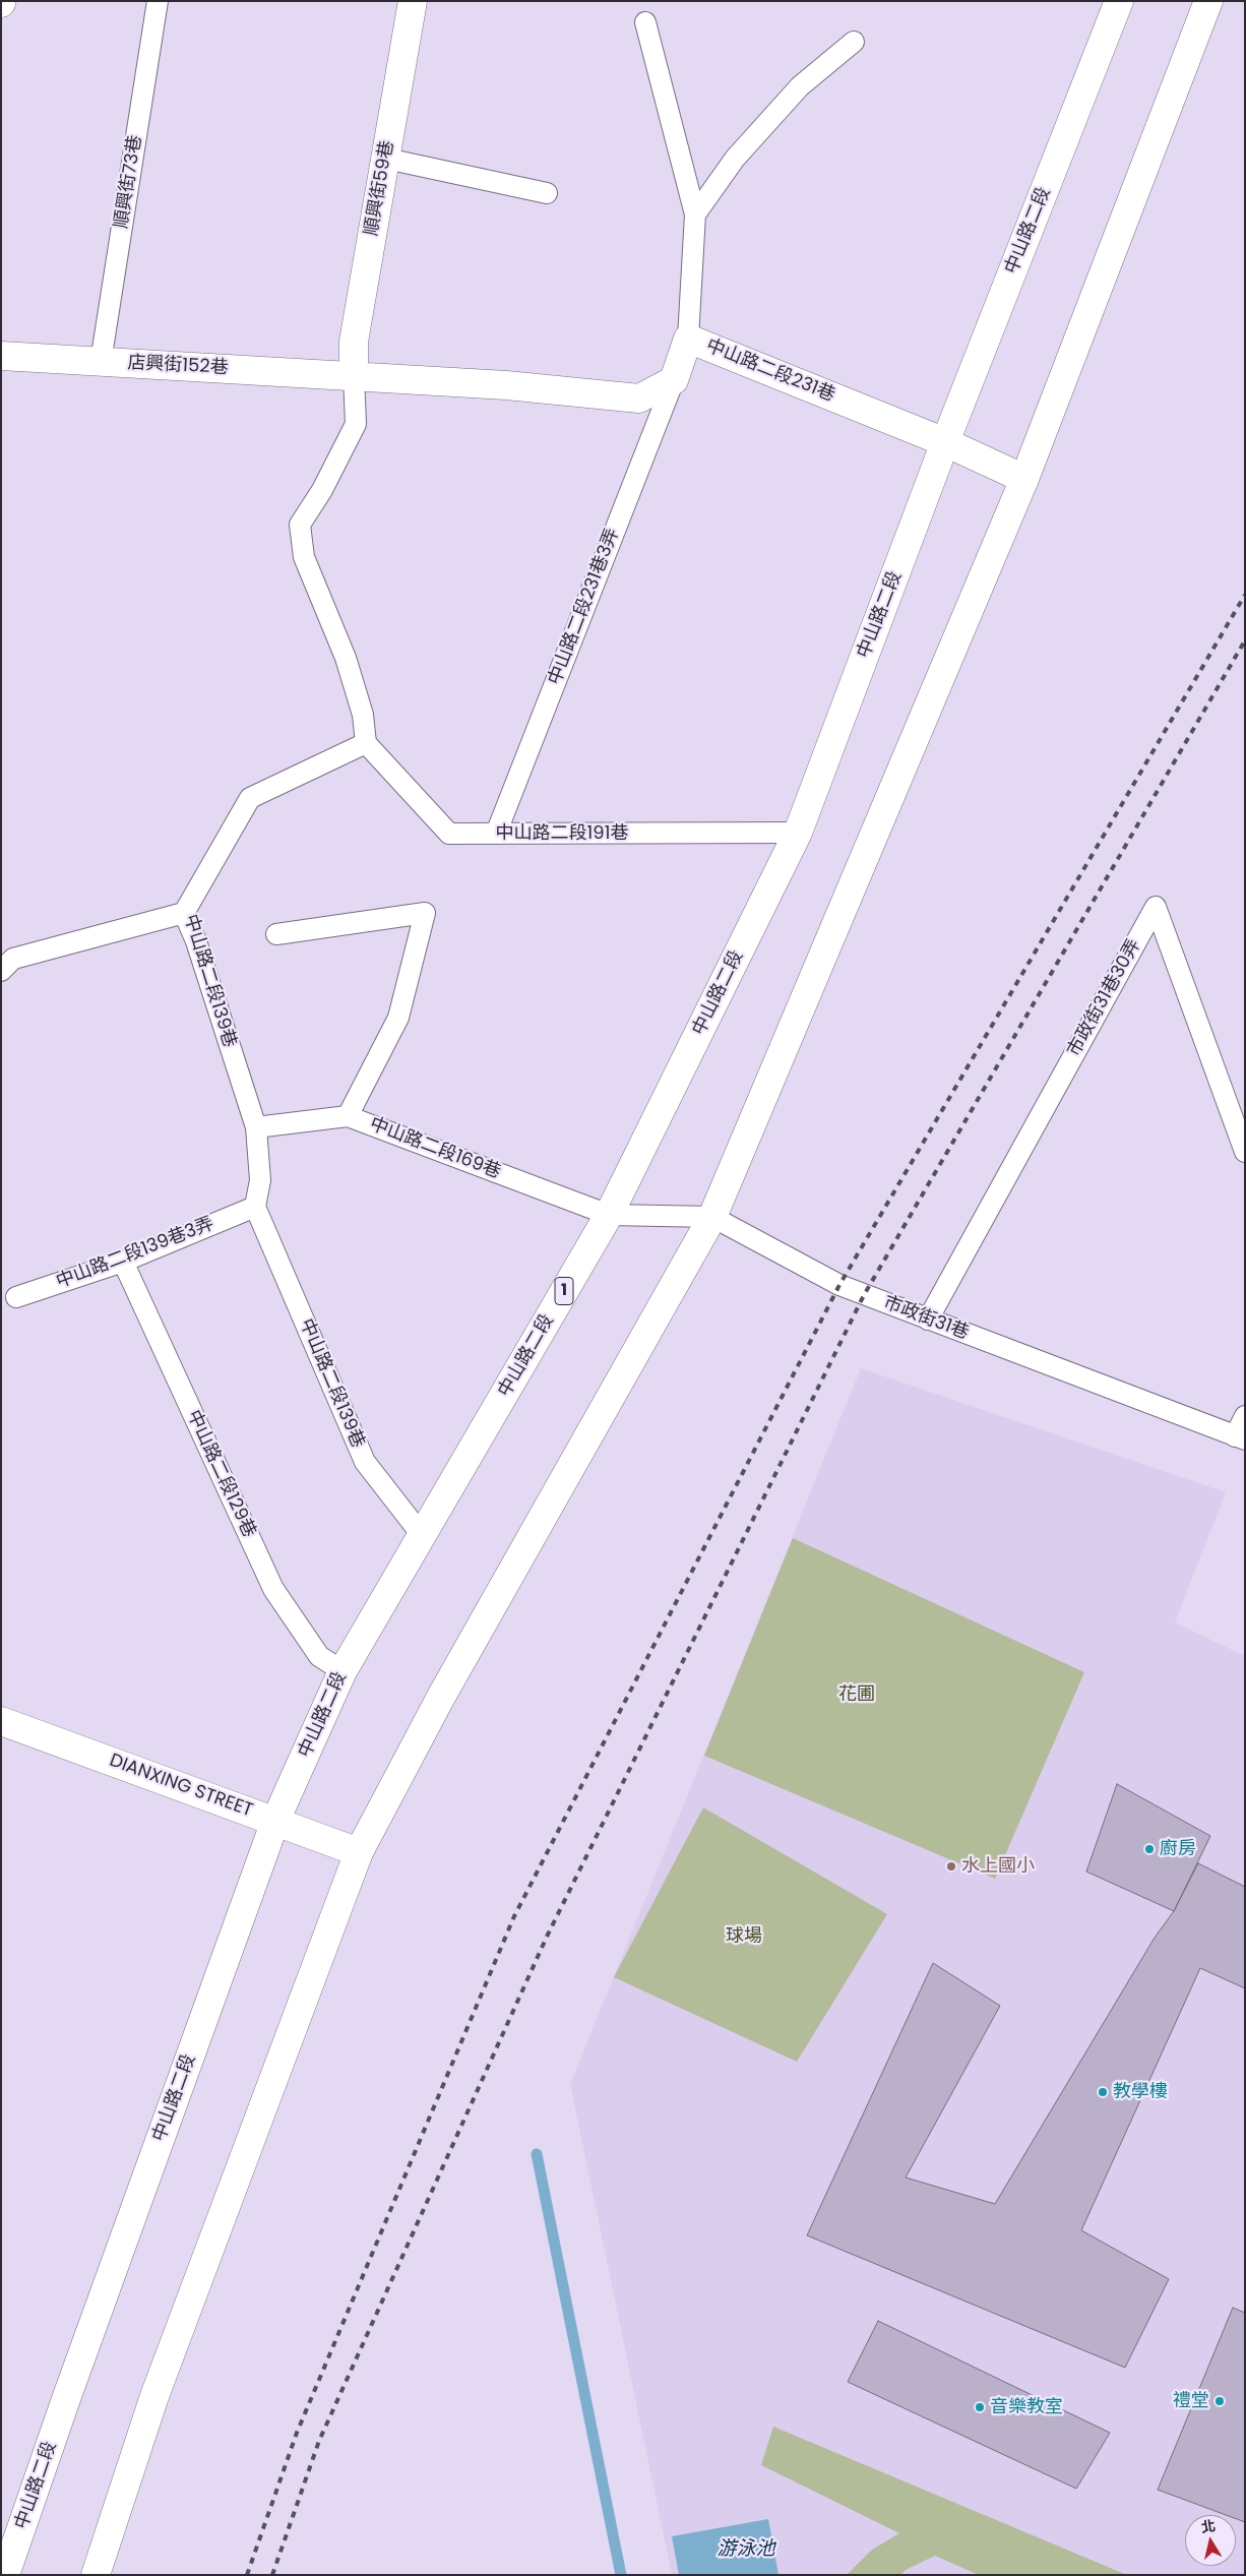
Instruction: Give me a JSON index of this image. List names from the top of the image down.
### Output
{
  "streets": {
    "main road": [
      "順興街59巷",
      "中山路二段",
      "店興街152巷",
      "中山路二段231巷",
      "1",
      "DIANXING STREET"
    ],
    "lane": [
      "順興街73巷",
      "中山路二段231巷3弄",
      "中山路二段191巷",
      "中山路二段139巷",
      "市政街31巷30弄",
      "中山路二段169巷",
      "中山路二段139巷3弄",
      "市政街31巷",
      "中山路二段129巷"
    ]
  },
  "crossings": [
    ["順興街73巷", "店興街152巷"],
    ["順興街59巷", "店興街152巷"],
    ["中山路二段", "中山路二段231巷"],
    ["中山路二段", "中山路二段191巷"],
    ["中山路二段", "中山路二段139巷"],
    ["中山路二段", "中山路二段169巷"],
    ["中山路二段", "市政街31巷"],
    ["中山路二段", "中山路二段129巷"],
    ["中山路二段", "DIANXING STREET"],
    ["中山路二段231巷", "中山路二段231巷3弄"],
    ["中山路二段231巷3弄", "中山路二段191巷"],
    ["中山路二段191巷", "中山路二段139巷"],
    ["中山路二段139巷", "中山路二段169巷"],
    ["中山路二段139巷", "中山路二段139巷3弄"],
    ["市政街31巷30弄", "市政街31巷"],
    ["中山路二段169巷", "市政街31巷"],
    ["中山路二段139巷3弄", "中山路二段129巷"]
  ],
  "water": ["游泳池"],
  "parks": ["花圃", "球場"],
  "places": [
    "廚房",
    "水上國小",
    "教學樓",
    "禮堂",
    "音樂教室"
  ],
  "north": "top"
}
